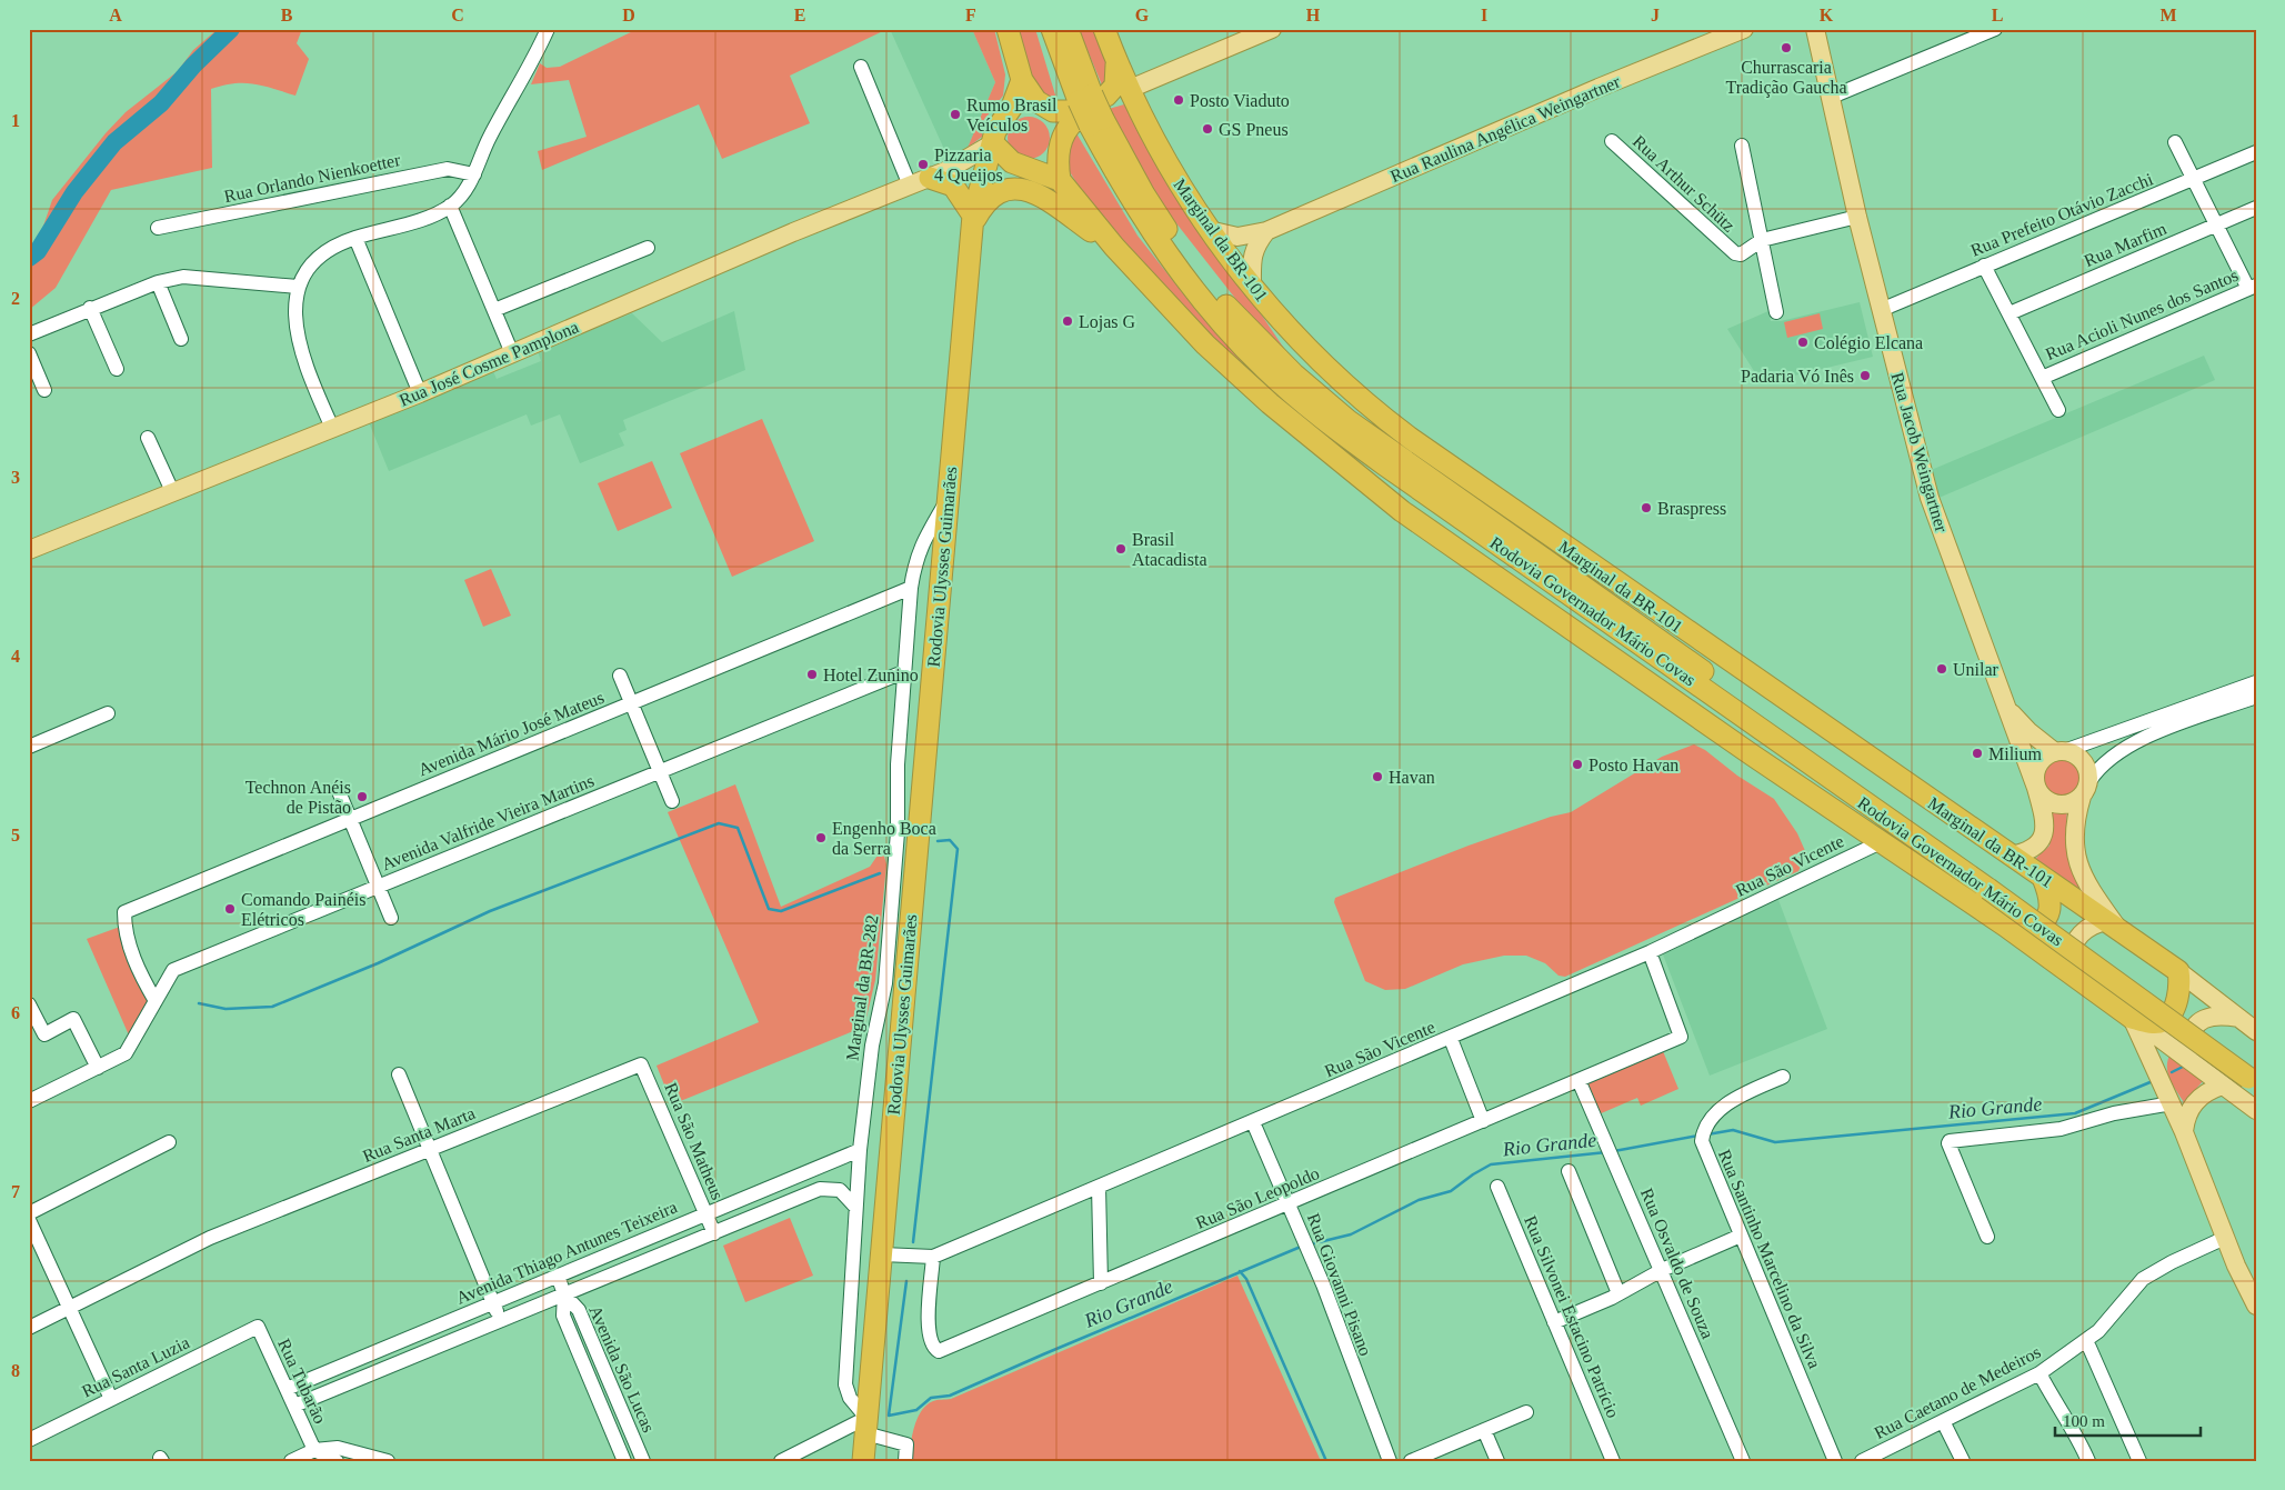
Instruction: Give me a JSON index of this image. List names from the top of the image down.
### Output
{
  "streets": {
    "highway": ["Marginal da BR-101", "Rodovia Ulysses Guimarães", "Rodovia Governador Mário Covas"],
    "main road": ["Rua Raulina Angélica Weingartner", "Rua José Cosme Pamplona", "Rua Jacob Weingartner"],
    "street": [
      "Rua Orlando Nienkoetter",
      "Rua Arthur Schütz",
      "Rua Prefeito Otávio Zacchi",
      "Rua Marfim",
      "Rua Acioli Nunes dos Santos",
      "Avenida Mário José Mateus",
      "Avenida Valfride Vieira Martins",
      "Rua São Vicente",
      "Marginal da BR-282",
      "Rua Santa Marta",
      "Rua São Matheus",
      "Rua São Leopoldo",
      "Avenida Thiago Antunes Teixeira",
      "Rua Santinho Marcelino da Silva",
      "Rua Osvaldo de Souza",
      "Rua Giovanni Pisano",
      "Rua Silvonei Estacino Patrício",
      "Rua Santa Luzia",
      "Avenida São Lucas",
      "Rua Tubarão",
      "Rua Caetano de Medeiros"
    ]
  },
  "crossings": [
    ["Rua Raulina Angélica Weingartner", "Marginal da BR-101"],
    ["Rua Arthur Schütz", "Rua Jacob Weingartner"],
    ["Rua Prefeito Otávio Zacchi", "Rua Jacob Weingartner"],
    ["Marginal da BR-101", "Rua Jacob Weingartner"],
    ["Rua José Cosme Pamplona", "Rodovia Ulysses Guimarães"],
    ["Rodovia Ulysses Guimarães", "Rua São Vicente"],
    ["Rodovia Ulysses Guimarães", "Marginal da BR-282"],
    ["Avenida Mário José Mateus", "Avenida Valfride Vieira Martins"],
    ["Avenida Mário José Mateus", "Marginal da BR-282"],
    ["Avenida Valfride Vieira Martins", "Marginal da BR-282"],
    ["Rua São Vicente", "Rua São Leopoldo"],
    ["Rua São Vicente", "Rua Giovanni Pisano"],
    ["Marginal da BR-282", "Avenida Thiago Antunes Teixeira"],
    ["Rua Santa Marta", "Rua São Matheus"],
    ["Rua São Matheus", "Avenida Thiago Antunes Teixeira"],
    ["Rua São Leopoldo", "Rua Osvaldo de Souza"],
    ["Rua São Leopoldo", "Rua Giovanni Pisano"],
    ["Avenida Thiago Antunes Teixeira", "Avenida São Lucas"],
    ["Avenida Thiago Antunes Teixeira", "Rua Tubarão"],
    ["Rua Santa Luzia", "Rua Tubarão"]
  ],
  "water": ["Rio Grande"],
  "places": [
    "Churrascaria Tradição Gaucha",
    "Posto Viaduto",
    "Rumo Brasil Veículos",
    "GS Pneus",
    "Pizzaria 4 Queijos",
    "Lojas G",
    "Colégio Elcana",
    "Padaria Vó Inês",
    "Braspress",
    "Brasil Atacadista",
    "Unilar",
    "Hotel Zunino",
    "Milium",
    "Posto Havan",
    "Havan",
    "Technon Anéis de Pistão",
    "Engenho Boca da Serra",
    "Comando Painéis Elétricos"
  ],
  "scale_bar": "100 m",
  "grid": {
    "columns": [
      "A",
      "B",
      "C",
      "D",
      "E",
      "F",
      "G",
      "H",
      "I",
      "J",
      "K",
      "L",
      "M"
    ],
    "rows": [
      "1",
      "2",
      "3",
      "4",
      "5",
      "6",
      "7",
      "8"
    ]
  }
}
